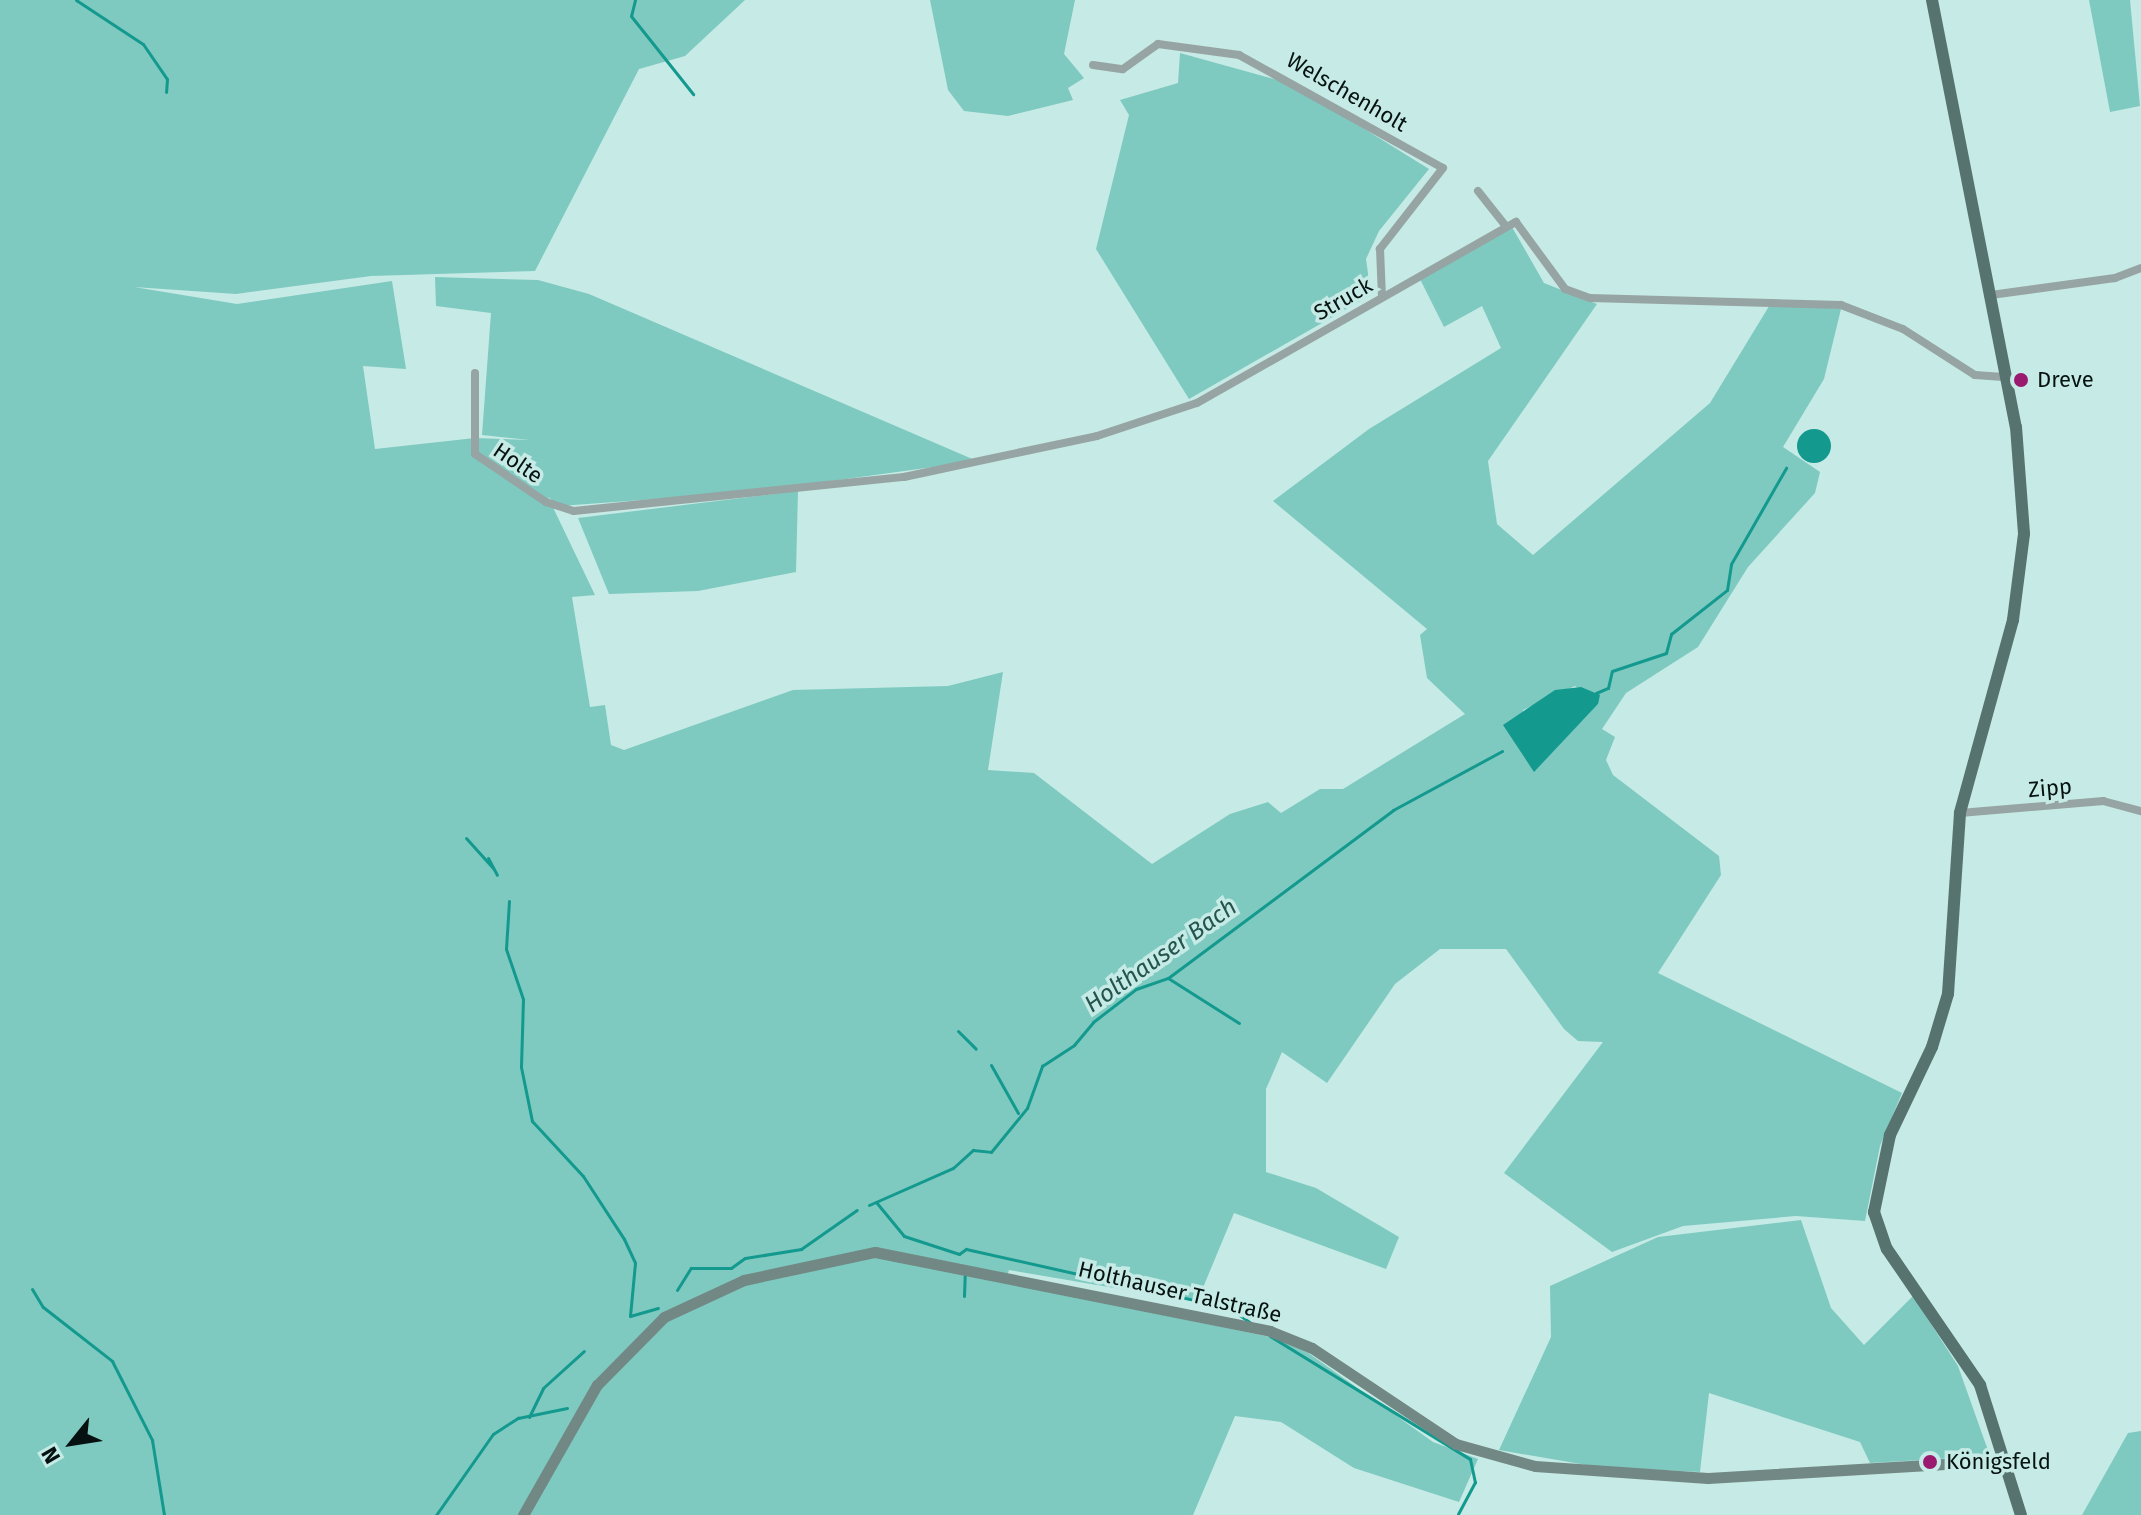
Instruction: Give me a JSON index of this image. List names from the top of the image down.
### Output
{
  "streets": {
    "street": [
      "Welschenholt",
      "Struck",
      "Holte",
      "Zipp",
      "Holthauser Talstraße"
    ]
  },
  "crossings": [
    ["Welschenholt", "Struck"],
    ["Struck", "Holte"]
  ],
  "water": ["Holthauser Bach"],
  "places": ["Dreve", "Königsfeld"],
  "north": "bottom left"
}
